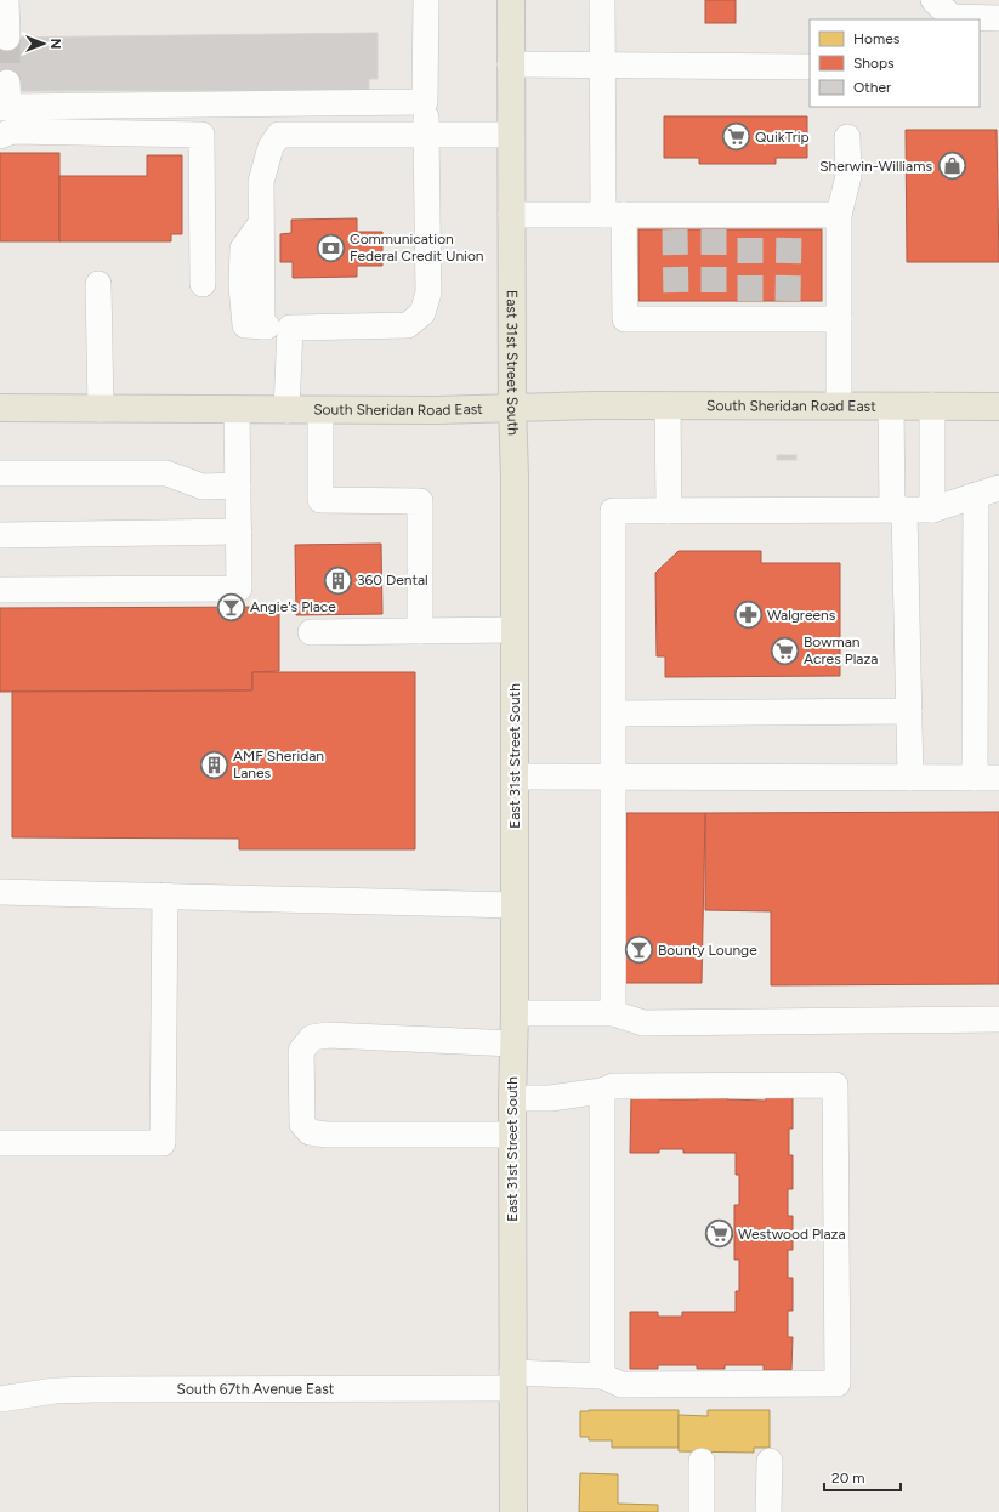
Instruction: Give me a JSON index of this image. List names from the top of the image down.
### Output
{
  "streets": {
    "main road": ["East 31st Street South", "South Sheridan Road East"],
    "street": ["South 67th Avenue East"]
  },
  "crossings": [
    ["East 31st Street South", "South Sheridan Road East"],
    ["East 31st Street South", "South 67th Avenue East"]
  ],
  "places": {
    "supermarket": ["QuikTrip", "Bowman Acres Plaza", "Westwood Plaza"],
    "shop": ["Sherwin-Williams"],
    "bank": ["Communication Federal Credit Union"],
    "building": ["360 Dental", "AMF Sheridan Lanes"],
    "bar": ["Angie's Place", "Bounty Lounge"],
    "pharmacy": ["Walgreens"]
  },
  "legend": ["Homes", "Shops", "Other"],
  "scale_bar": "20 m",
  "north": "right"
}
